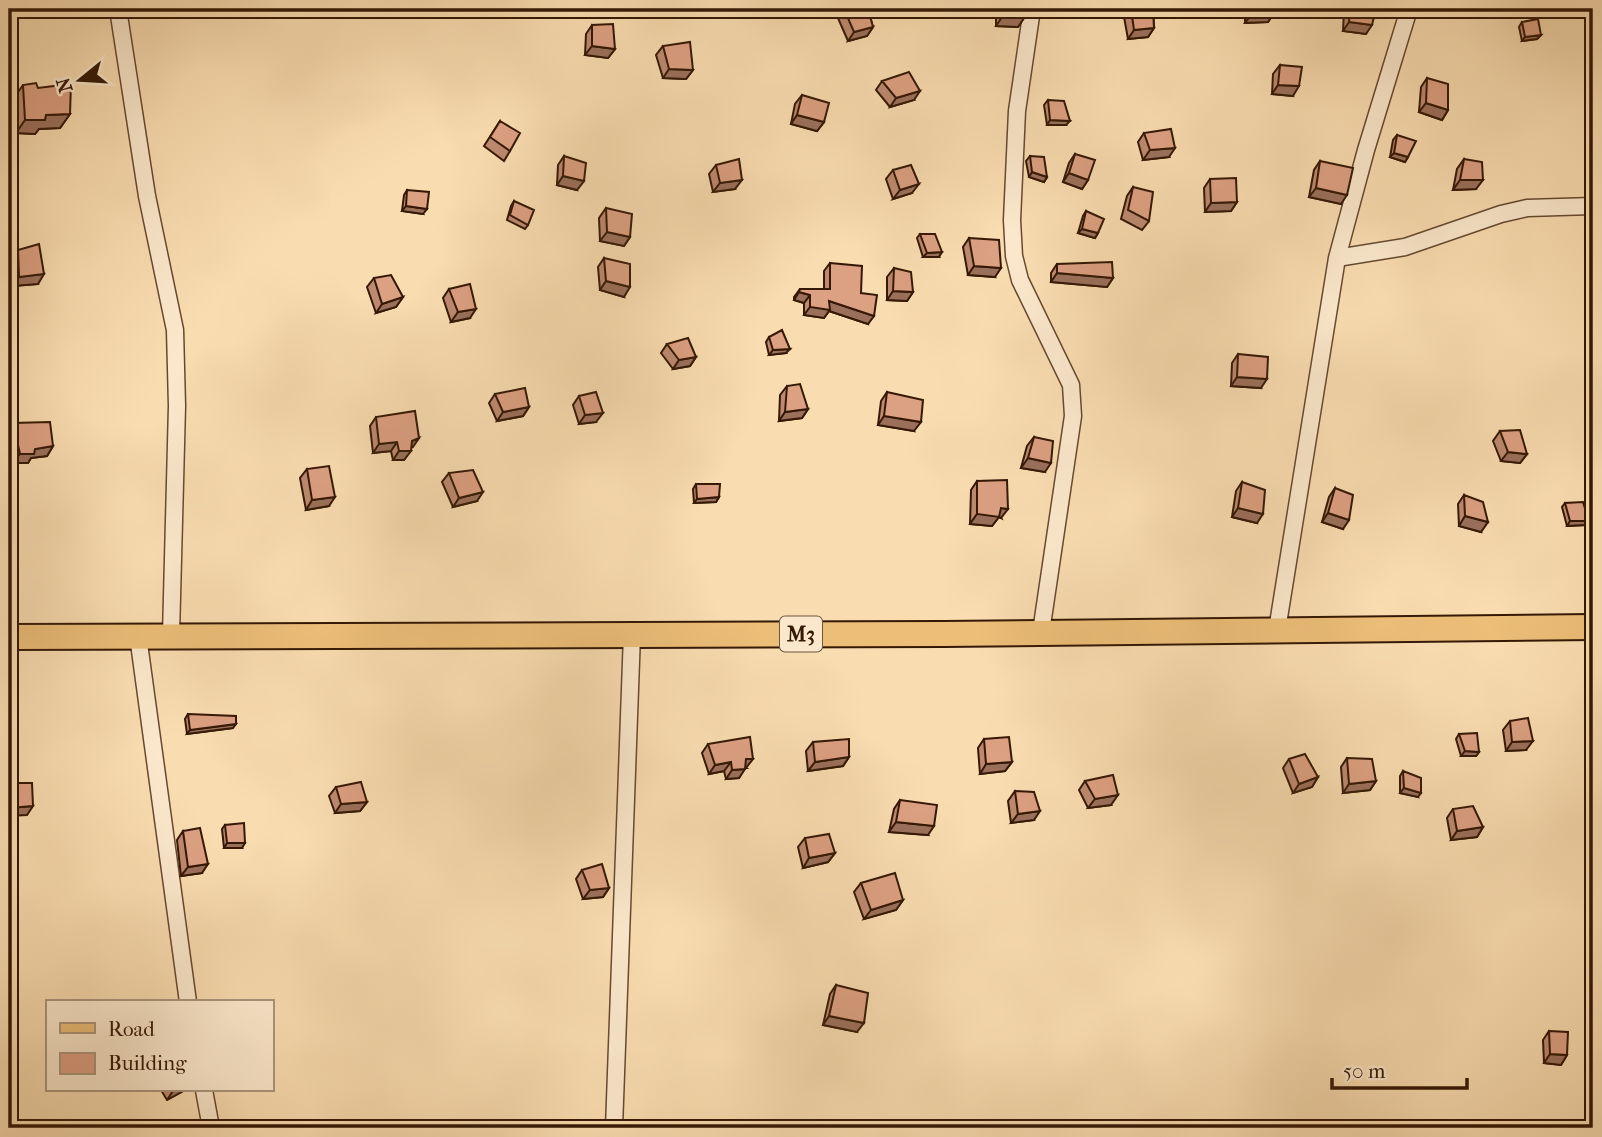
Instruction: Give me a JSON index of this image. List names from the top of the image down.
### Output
{
  "streets": {
    "main road": ["M3"]
  },
  "legend": ["Road", "Building"],
  "scale_bar": "50 m",
  "north": "left"
}
